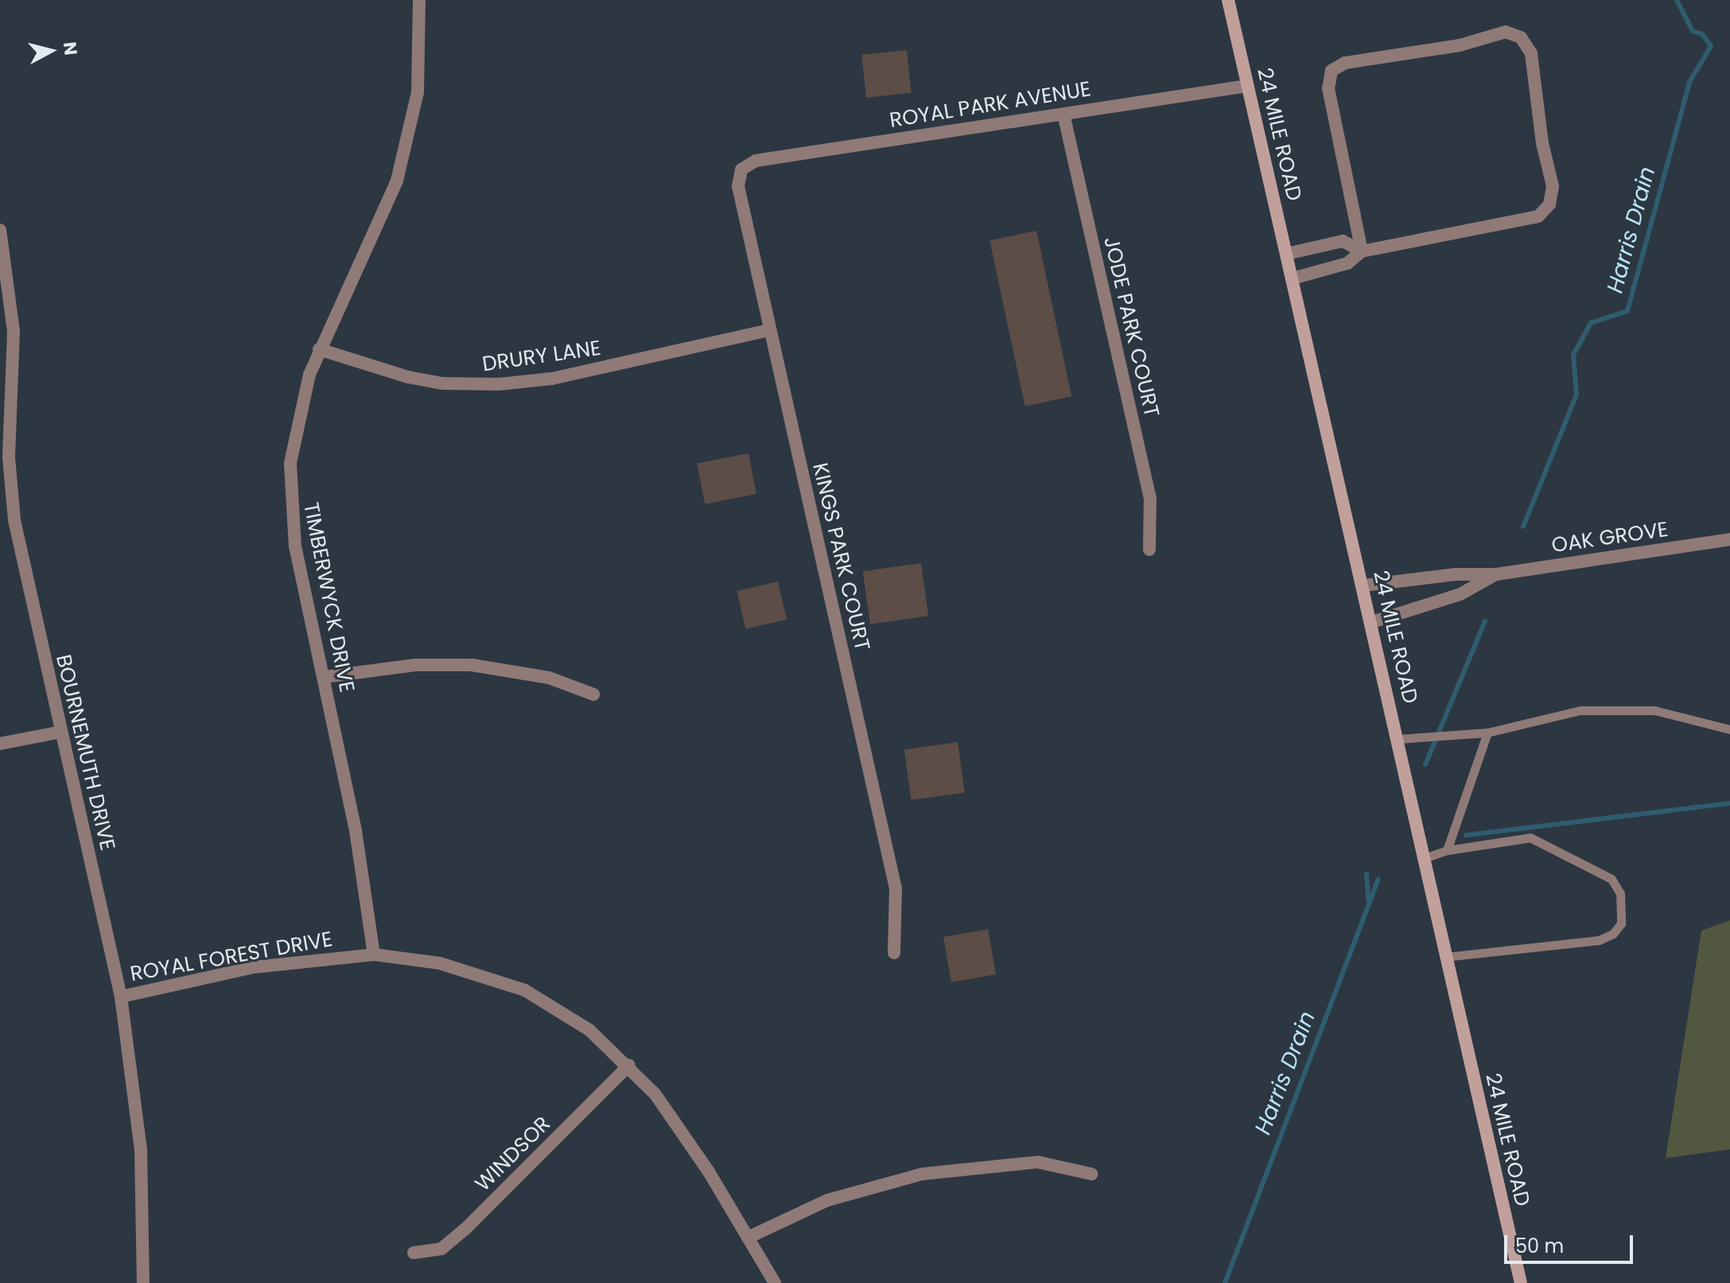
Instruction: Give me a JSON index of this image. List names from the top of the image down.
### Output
{
  "streets": {
    "street": [
      "ROYAL PARK AVENUE",
      "24 MILE ROAD",
      "JODE PARK COURT",
      "DRURY LANE",
      "OAK GROVE",
      "KINGS PARK COURT",
      "TIMBERWYCK DRIVE",
      "BOURNEMUTH DRIVE",
      "ROYAL FOREST DRIVE",
      "WINDSOR"
    ]
  },
  "crossings": [
    ["ROYAL PARK AVENUE", "24 MILE ROAD"],
    ["ROYAL PARK AVENUE", "JODE PARK COURT"],
    ["ROYAL PARK AVENUE", "KINGS PARK COURT"],
    ["24 MILE ROAD", "OAK GROVE"],
    ["DRURY LANE", "KINGS PARK COURT"],
    ["DRURY LANE", "TIMBERWYCK DRIVE"],
    ["TIMBERWYCK DRIVE", "ROYAL FOREST DRIVE"],
    ["BOURNEMUTH DRIVE", "ROYAL FOREST DRIVE"],
    ["ROYAL FOREST DRIVE", "WINDSOR"]
  ],
  "water": ["Harris Drain"],
  "scale_bar": "50 m",
  "north": "right"
}
